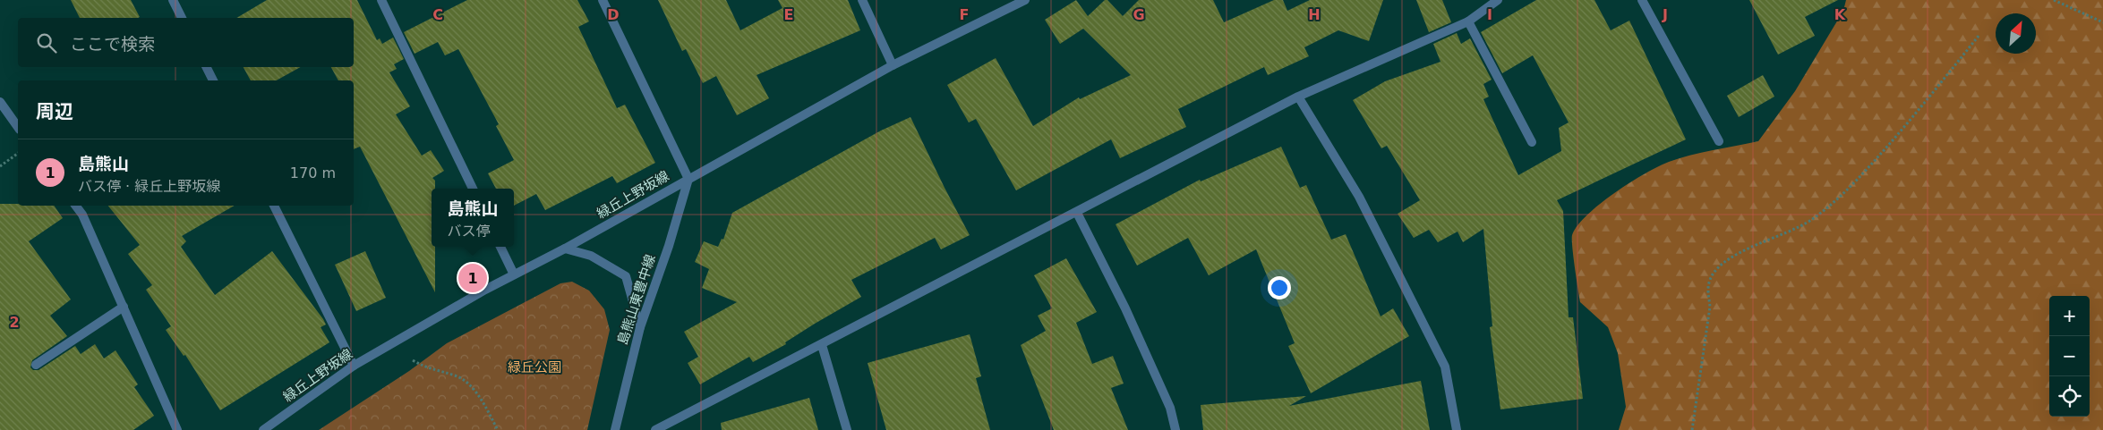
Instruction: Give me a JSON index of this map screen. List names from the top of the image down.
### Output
{
  "streets": {
    "street": ["緑丘上野坂線", "島熊山東豊中線"]
  },
  "crossings": [
    ["緑丘上野坂線", "島熊山東豊中線"]
  ],
  "parks": ["緑丘公園"],
  "north": "top right",
  "page": {
    "search": "ここで検索",
    "heading": "周辺",
    "list": [
      {
        "mark": "1",
        "name": "島熊山",
        "note": "バス停 · 緑丘上野坂線",
        "value": "170 m"
      }
    ],
    "popup": ["島熊山", "バス停"],
    "pins": "1",
    "map_buttons": ["+", "−"]
  },
  "grid": {
    "columns": [
      "C",
      "D",
      "E",
      "F",
      "G",
      "H",
      "I",
      "J",
      "K"
    ],
    "rows": ["2"]
  }
}
